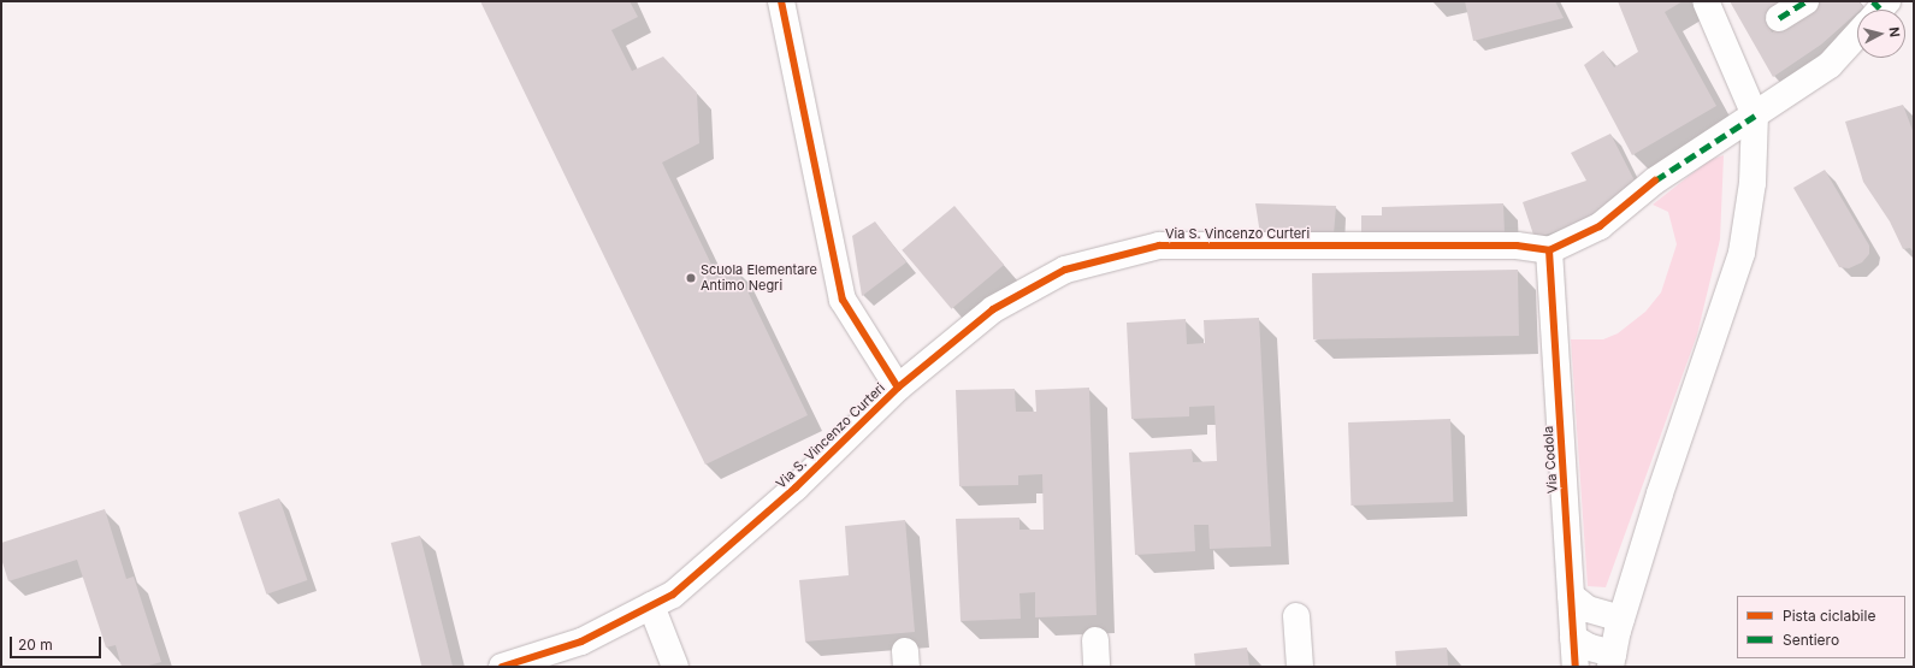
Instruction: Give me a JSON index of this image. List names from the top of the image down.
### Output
{
  "streets": {
    "street": ["Via S. Vincenzo Curteri", "Via Codola"]
  },
  "crossings": [
    ["Via S. Vincenzo Curteri", "Via Codola"]
  ],
  "places": ["Scuola Elementare Antimo Negri"],
  "legend": ["Pista ciclabile", "Sentiero"],
  "scale_bar": "20 m",
  "north": "right"
}
